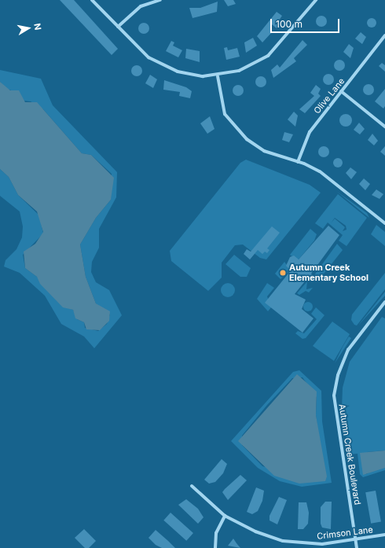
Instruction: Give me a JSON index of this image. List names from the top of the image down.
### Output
{
  "streets": {
    "street": ["Olive Lane", "Autumn Creek Boulevard", "Crimson Lane"]
  },
  "crossings": [
    ["Autumn Creek Boulevard", "Crimson Lane"]
  ],
  "places": ["Autumn Creek Elementary School"],
  "scale_bar": "100 m",
  "north": "right"
}
